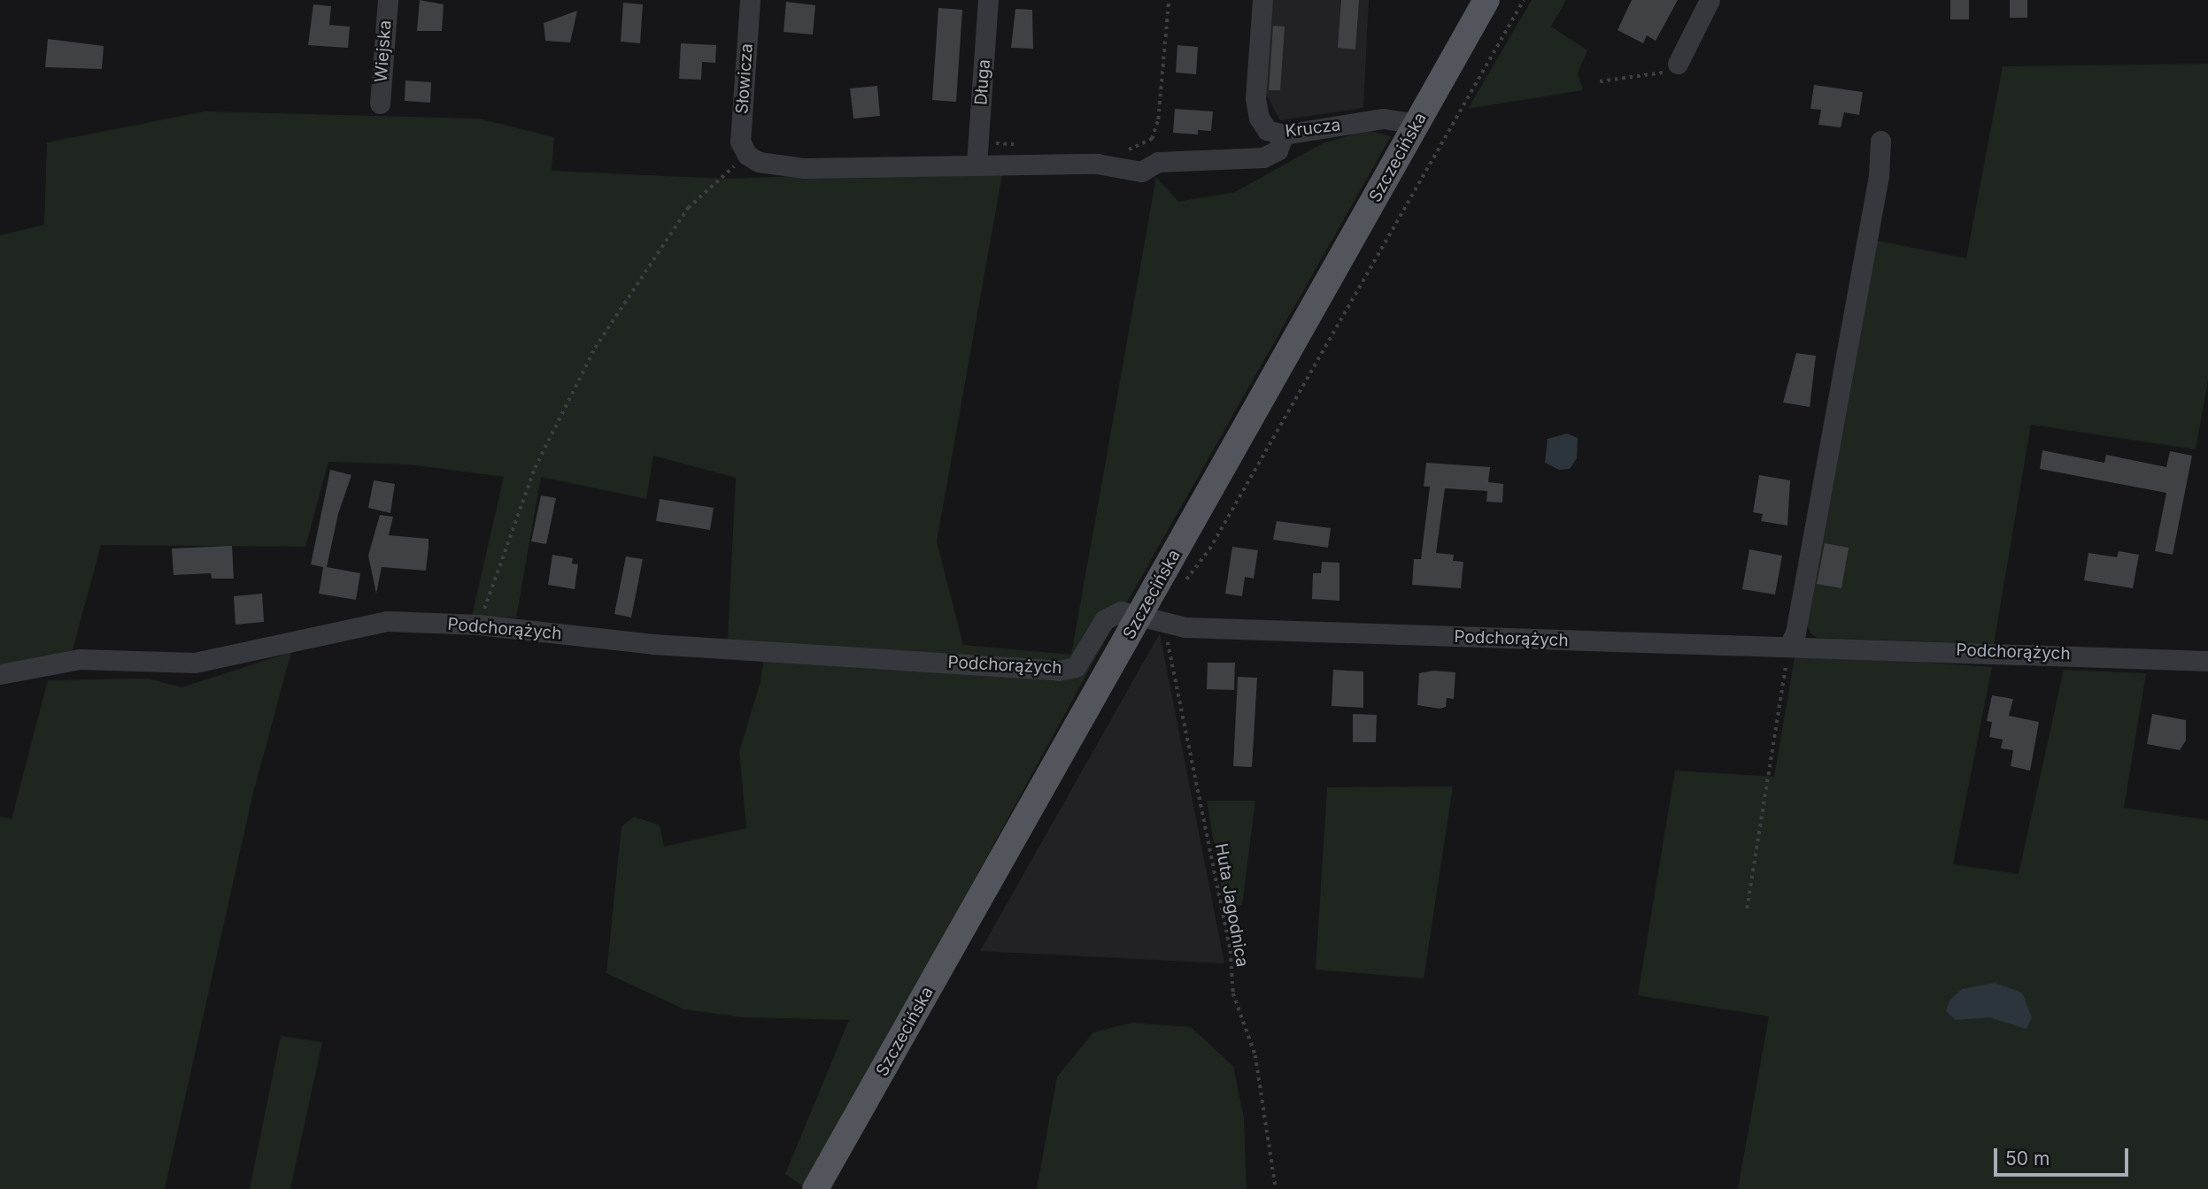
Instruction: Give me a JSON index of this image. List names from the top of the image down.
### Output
{
  "streets": {
    "main road": ["Szczecińska"],
    "street": [
      "Wiejska",
      "Słowicza",
      "Długa",
      "Krucza",
      "Podchorążych"
    ],
    "path": ["Huta Jagodnica"]
  },
  "crossings": [
    ["Krucza", "Szczecińska"],
    ["Szczecińska", "Podchorążych"],
    ["Podchorążych", "Huta Jagodnica"]
  ],
  "scale_bar": "50 m"
}
